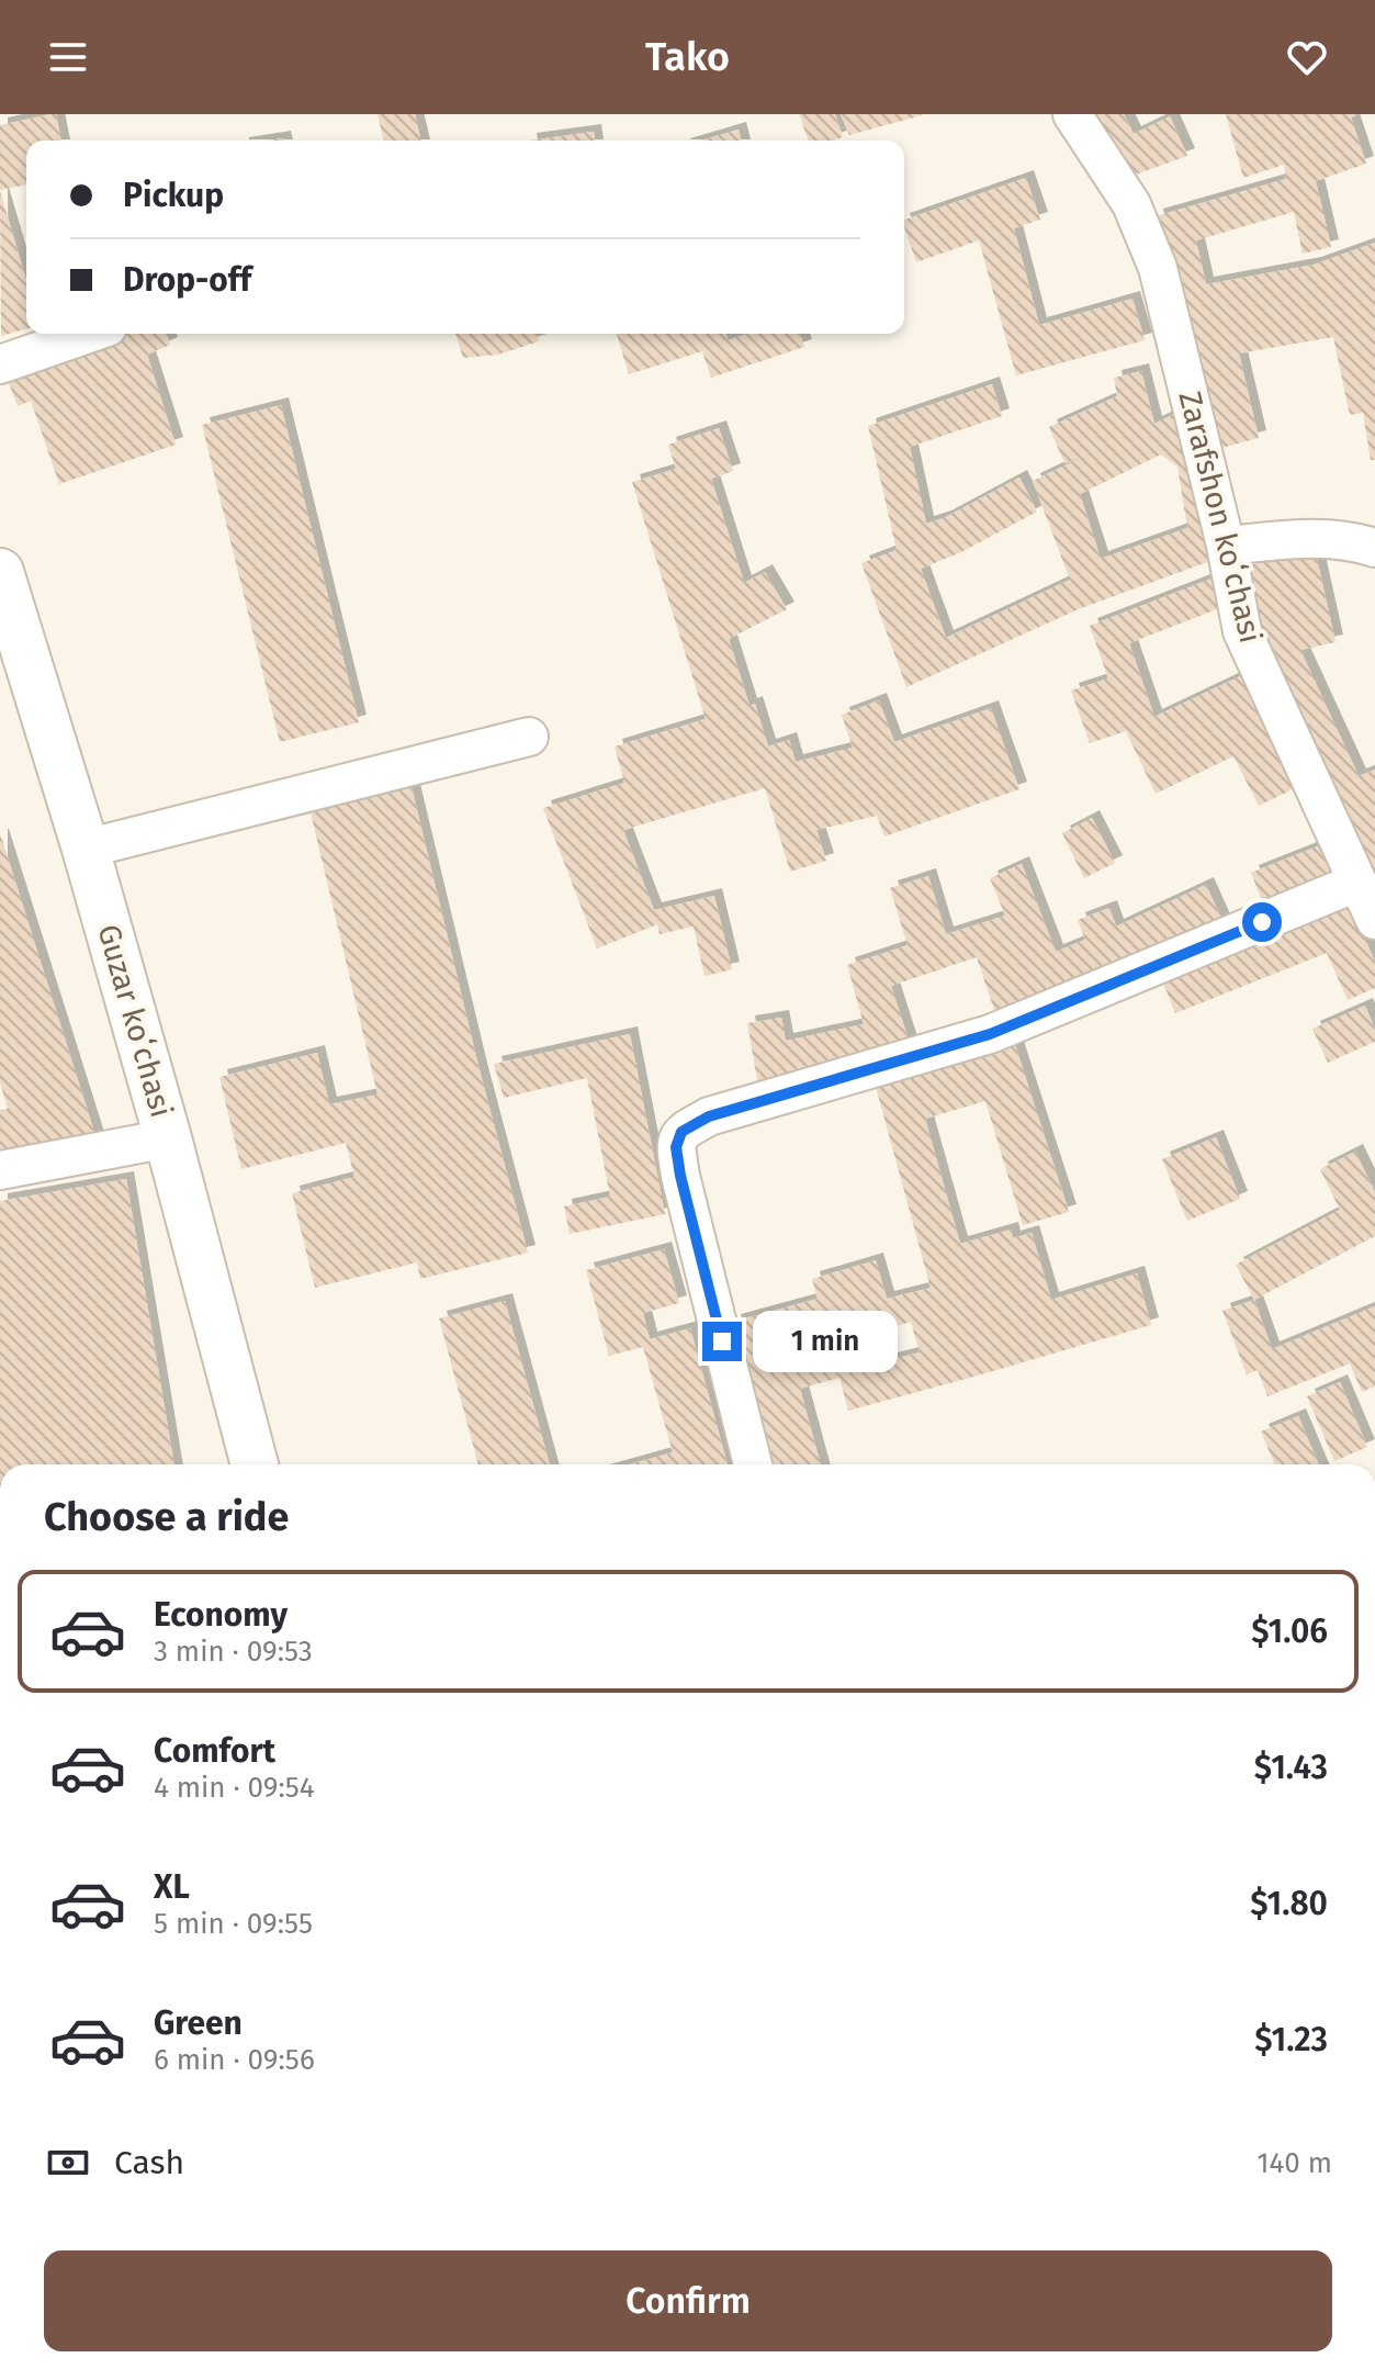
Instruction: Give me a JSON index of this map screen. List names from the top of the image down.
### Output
{
  "streets": {
    "street": ["Zarafshon koʻchasi", "Guzar koʻchasi"]
  },
  "page": {
    "header": "Tako",
    "banner": ["Pickup", "Drop-off"],
    "bubble": "1 min",
    "heading": "Choose a ride",
    "list": [
      {
        "name": "Economy",
        "note": "3 min · 09:53",
        "value": "$1.06"
      },
      {
        "name": "Comfort",
        "note": "4 min · 09:54",
        "value": "$1.43"
      },
      {
        "name": "XL",
        "note": "5 min · 09:55",
        "value": "$1.80"
      },
      {
        "name": "Green",
        "note": "6 min · 09:56",
        "value": "$1.23"
      }
    ],
    "pay": ["Cash", "140 m"],
    "buttons": "Confirm"
  }
}
